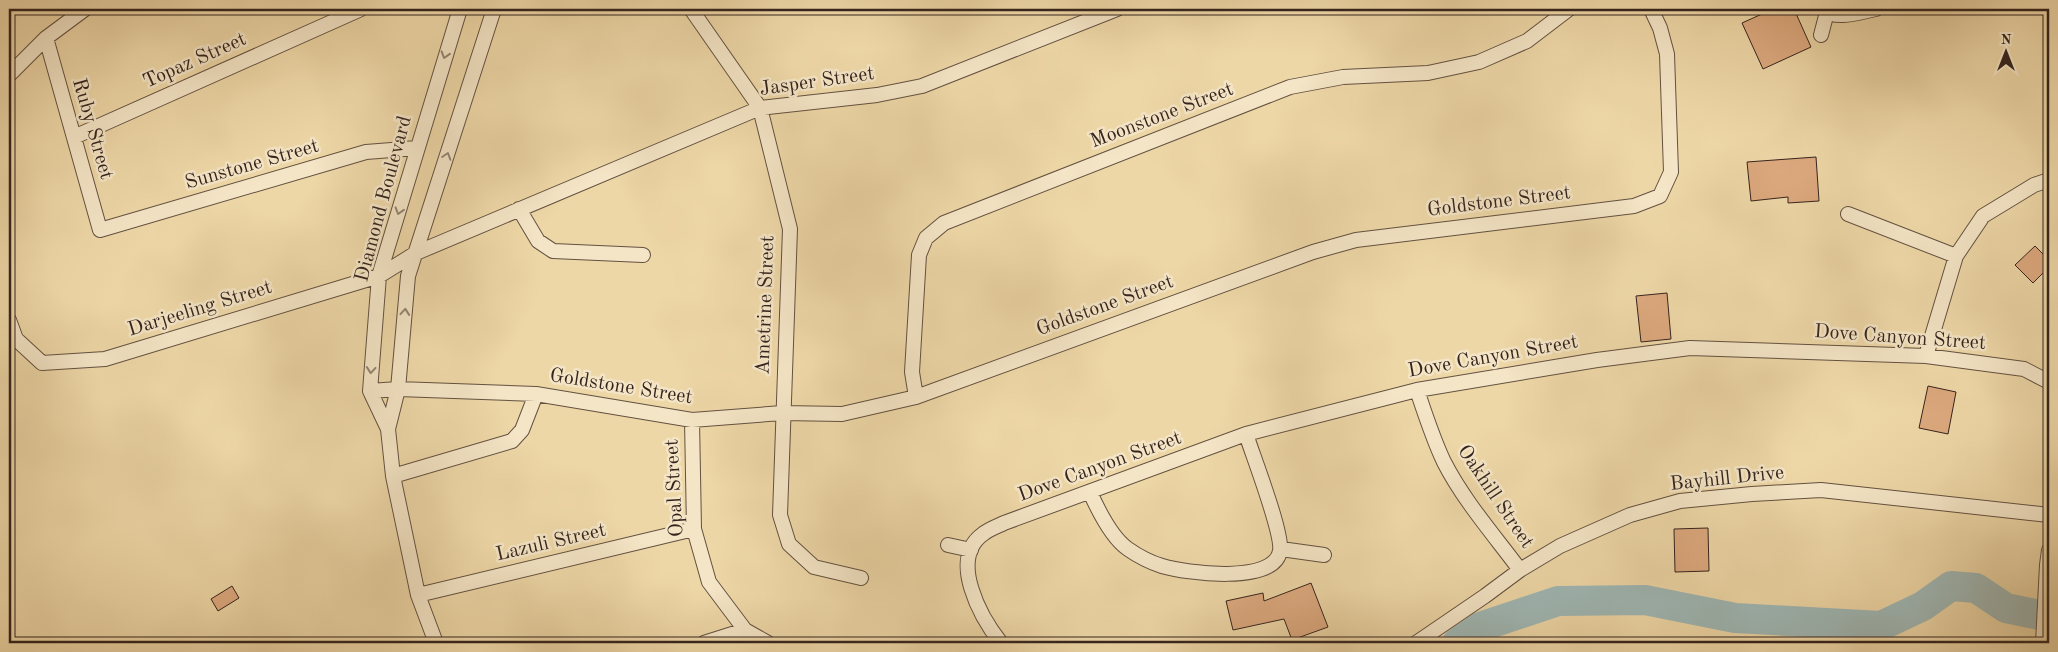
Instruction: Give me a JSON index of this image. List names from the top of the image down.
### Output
{
  "streets": {
    "street": [
      "Topaz Street",
      "Jasper Street",
      "Moonstone Street",
      "Ruby Street",
      "Sunstone Street",
      "Diamond Boulevard",
      "Goldstone Street",
      "Ametrine Street",
      "Darjeeling Street",
      "Dove Canyon Street",
      "Bayhill Drive",
      "Opal Street",
      "Oakhill Street",
      "Lazuli Street"
    ]
  },
  "crossings": [
    ["Topaz Street", "Ruby Street"],
    ["Jasper Street", "Ametrine Street"],
    ["Jasper Street", "Darjeeling Street"],
    ["Moonstone Street", "Goldstone Street"],
    ["Ruby Street", "Sunstone Street"],
    ["Sunstone Street", "Diamond Boulevard"],
    ["Diamond Boulevard", "Goldstone Street"],
    ["Diamond Boulevard", "Darjeeling Street"],
    ["Goldstone Street", "Ametrine Street"],
    ["Goldstone Street", "Opal Street"],
    ["Dove Canyon Street", "Oakhill Street"],
    ["Bayhill Drive", "Oakhill Street"],
    ["Opal Street", "Lazuli Street"]
  ],
  "north": "top"
}
